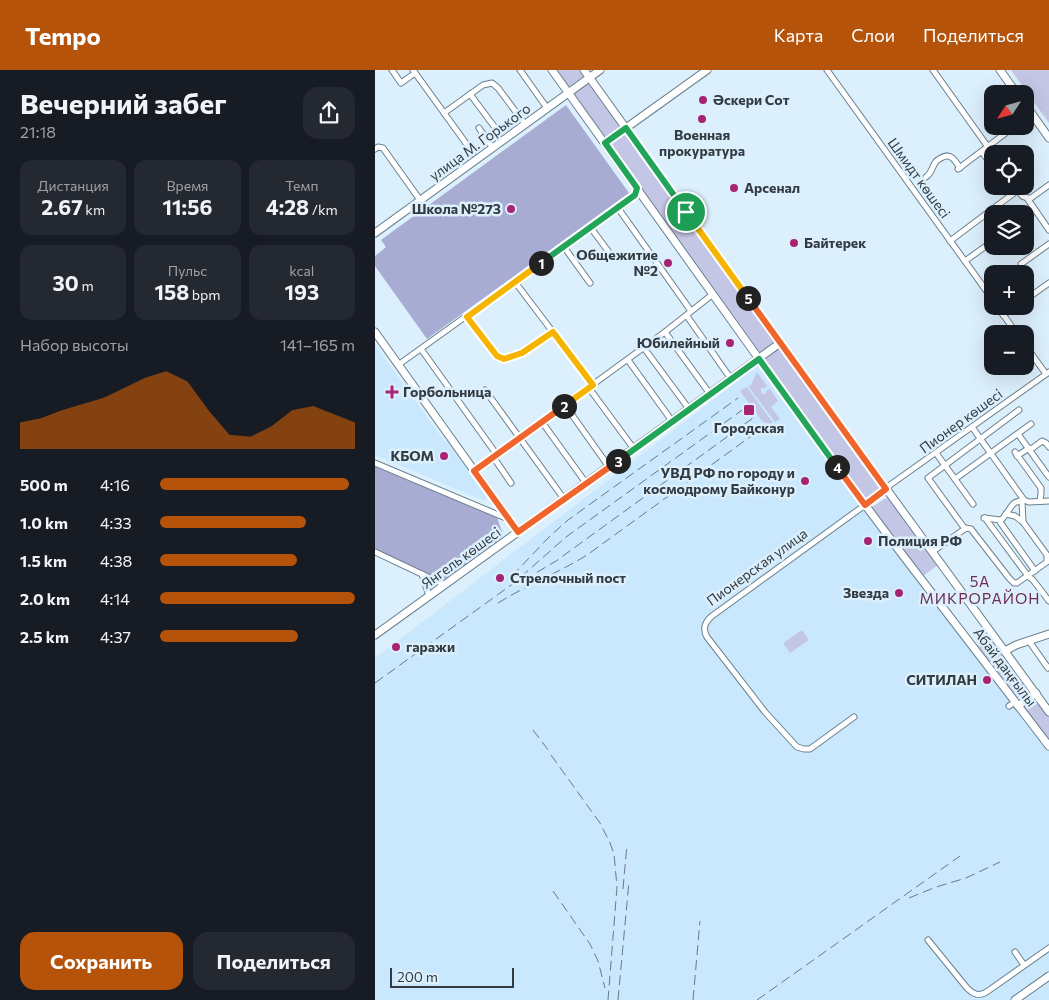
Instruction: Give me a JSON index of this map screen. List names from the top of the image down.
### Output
{
  "streets": {
    "main road": [
      "улица М. Горького",
      "Янгель көшесі",
      "Пионерская улица",
      "Абай даңғылы"
    ],
    "street": ["Шмидт көшесі", "Пионер көшесі"]
  },
  "crossings": [
    ["улица М. Горького", "Абай даңғылы"],
    ["Пионер көшесі", "Пионерская улица"],
    ["Пионер көшесі", "Абай даңғылы"],
    ["Янгель көшесі", "Абай даңғылы"],
    ["Пионерская улица", "Абай даңғылы"]
  ],
  "districts": ["5А МИКРОРАЙОН"],
  "places": {
    "other": [
      "Әскери Сот",
      "Военная прокуратура",
      "Арсенал",
      "Школа №273",
      "Байтерек",
      "Общежитие №2",
      "Юбилейный",
      "КБОМ",
      "УВД РФ по городу и космодрому Байконур",
      "Полиция РФ",
      "Стрелочный пост",
      "Звезда",
      "гаражи",
      "СИТИЛАН"
    ],
    "health": ["Горбольница"],
    "transit": ["Городская"]
  },
  "scale_bar": "200 m",
  "north": "bottom left",
  "page": {
    "header": "Tempo",
    "nav": ["Карта", "Слои", "Поделиться"],
    "heading": ["Вечерний забег", "21:18"],
    "map_buttons": ["+", "−"],
    "stats": [
      ["Дистанция", "2.67 km"],
      ["Время", "11:56"],
      ["Темп", "4:28 /km"],
      ["30 m"],
      ["Пульс", "158 bpm"],
      ["kcal", "193"]
    ],
    "pins": [
      "1",
      "5",
      "2",
      "3",
      "4"
    ],
    "chart": ["Набор высоты", "141–165 m"],
    "list": [
      {
        "name": "500 m",
        "note": "4:16"
      },
      {
        "name": "1.0 km",
        "note": "4:33"
      },
      {
        "name": "1.5 km",
        "note": "4:38"
      },
      {
        "name": "2.0 km",
        "note": "4:14"
      },
      {
        "name": "2.5 km",
        "note": "4:37"
      }
    ],
    "buttons": ["Сохранить", "Поделиться"],
    "scale": "200 m"
  }
}
